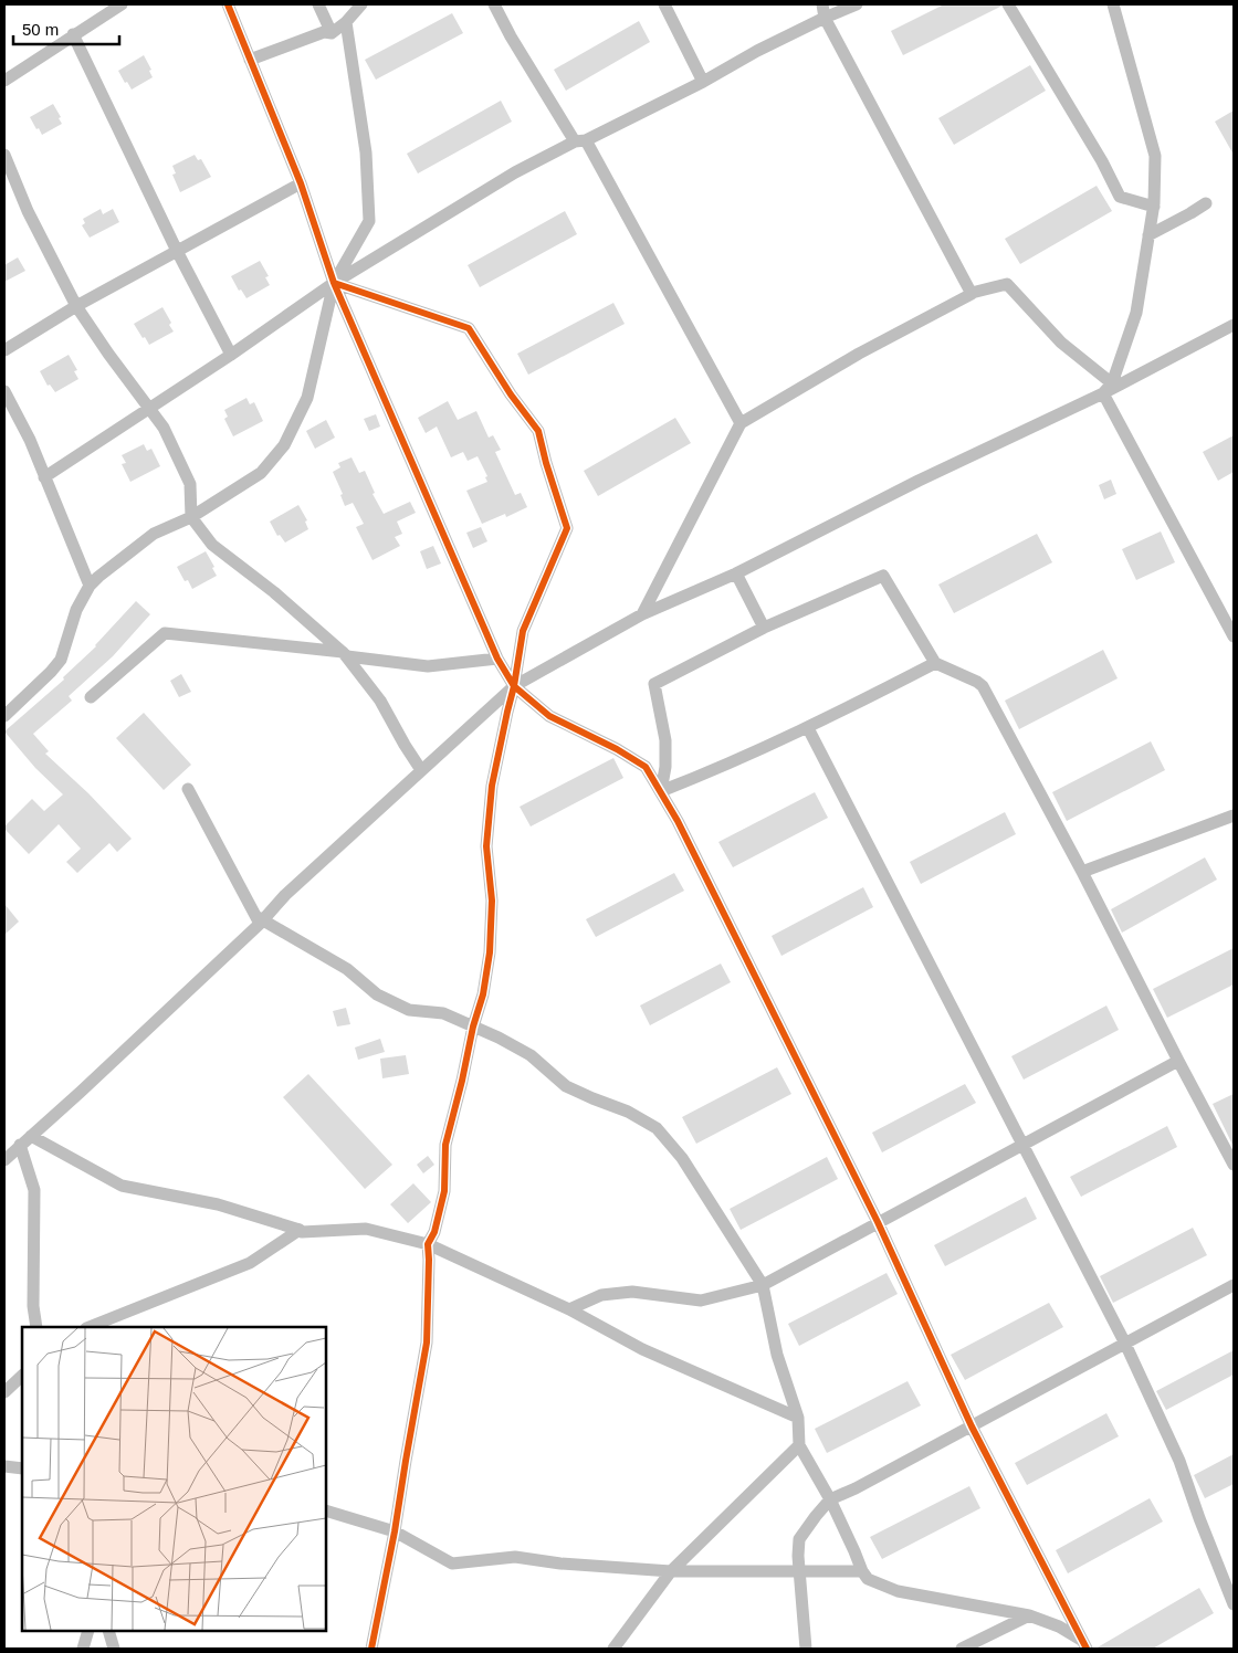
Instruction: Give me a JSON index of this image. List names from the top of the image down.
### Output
{
  "scale_bar": "50 m"
}
